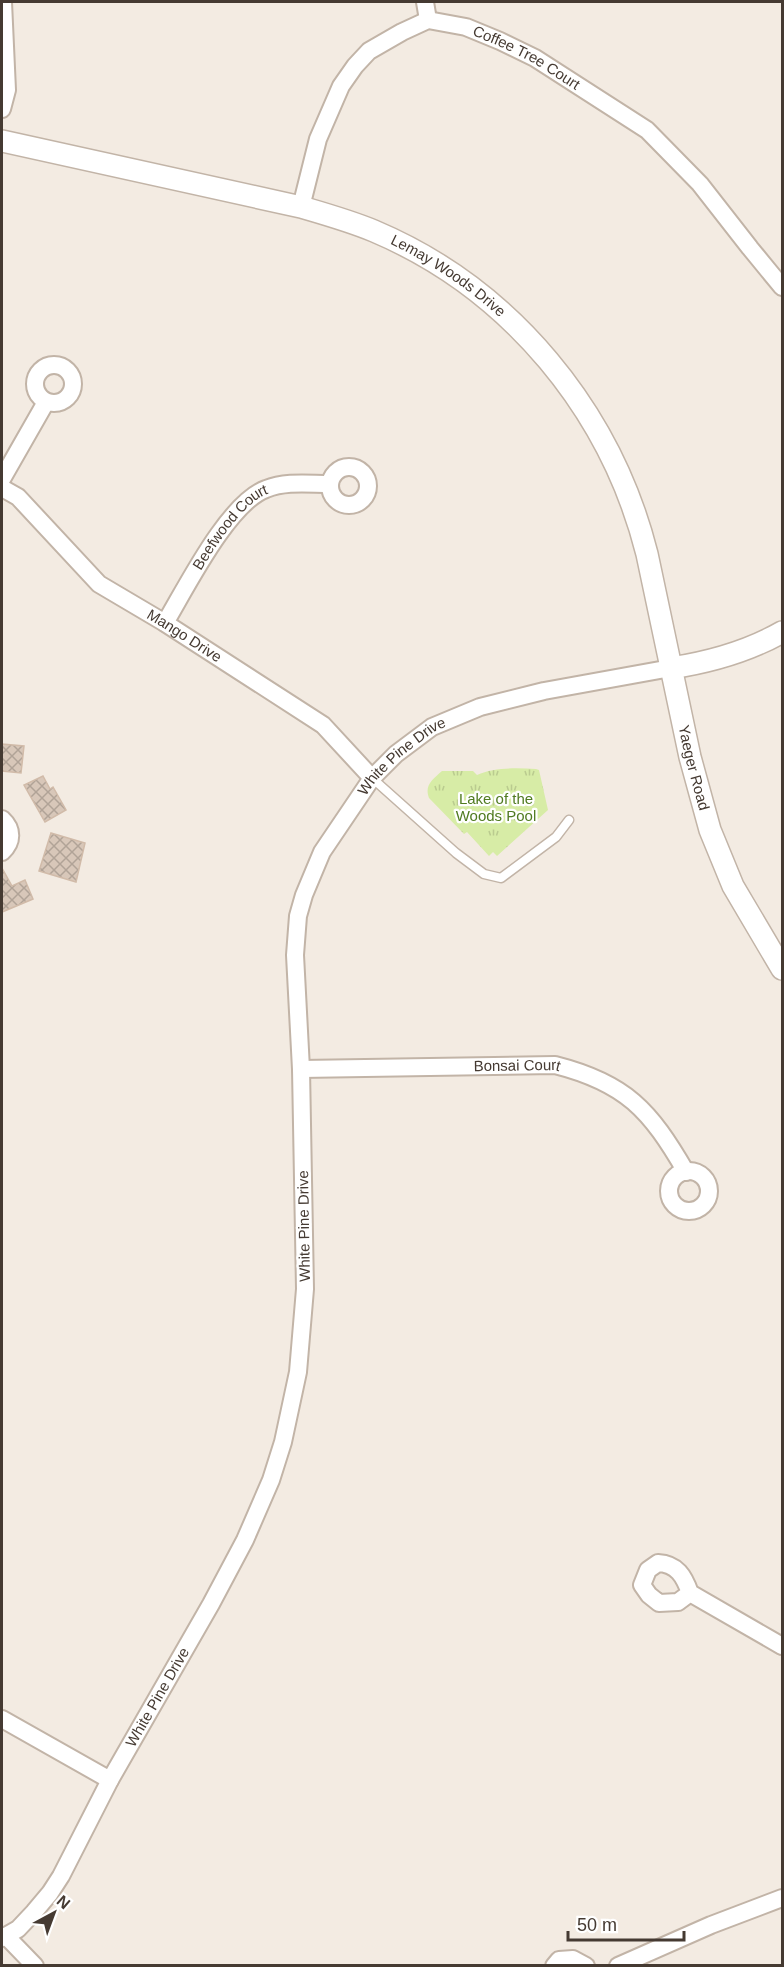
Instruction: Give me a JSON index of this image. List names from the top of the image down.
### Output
{
  "streets": {
    "street": [
      "Coffee Tree Court",
      "Lemay Woods Drive",
      "Beefwood Court",
      "Mango Drive",
      "White Pine Drive",
      "Yaeger Road",
      "Bonsai Court"
    ]
  },
  "crossings": [
    ["Lemay Woods Drive", "White Pine Drive"],
    ["Lemay Woods Drive", "Yaeger Road"],
    ["Beefwood Court", "Mango Drive"],
    ["Mango Drive", "White Pine Drive"],
    ["White Pine Drive", "Yaeger Road"],
    ["White Pine Drive", "Bonsai Court"]
  ],
  "parks": ["Lake of the Woods Pool"],
  "scale_bar": "50 m",
  "north": "top right"
}
